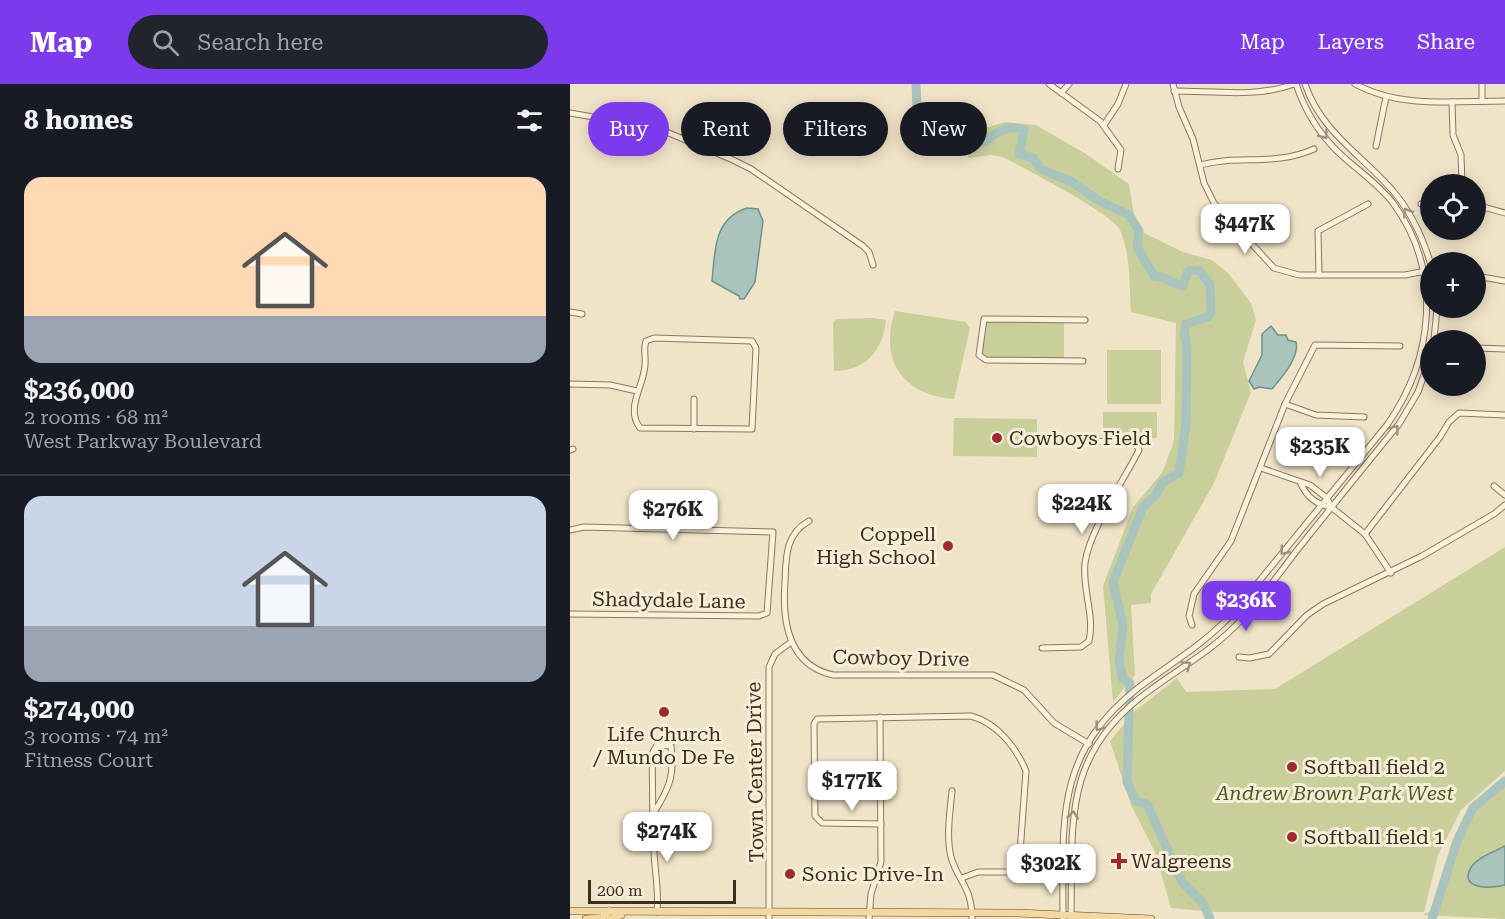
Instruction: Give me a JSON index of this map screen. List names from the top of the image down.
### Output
{
  "streets": {
    "street": ["Shadydale Lane", "Cowboy Drive", "Town Center Drive"]
  },
  "crossings": [
    ["Cowboy Drive", "Town Center Drive"]
  ],
  "parks": ["Andrew Brown Park West"],
  "places": {
    "other": [
      "Cowboys Field",
      "Coppell High School",
      "Life Church / Mundo De Fe",
      "Softball field 2",
      "Softball field 1",
      "Sonic Drive-In"
    ],
    "health": ["Walgreens"]
  },
  "scale_bar": "200 m",
  "page": {
    "header": "Map",
    "search": "Search here",
    "nav": ["Map", "Layers", "Share"],
    "heading": "8 homes",
    "chip": [
      "Buy",
      "Rent",
      "Filters",
      "New"
    ],
    "list": [
      {
        "name": "$236,000",
        "note": "2 rooms · 68 m² · West Parkway Boulevard"
      },
      {
        "name": "$274,000",
        "note": "3 rooms · 74 m² · Fitness Court"
      }
    ],
    "map_buttons": ["+", "−"],
    "price": [
      "$447K",
      "$235K",
      "$224K",
      "$276K",
      "$236K",
      "$177K",
      "$274K",
      "$302K"
    ],
    "scale": "200 m"
  }
}
